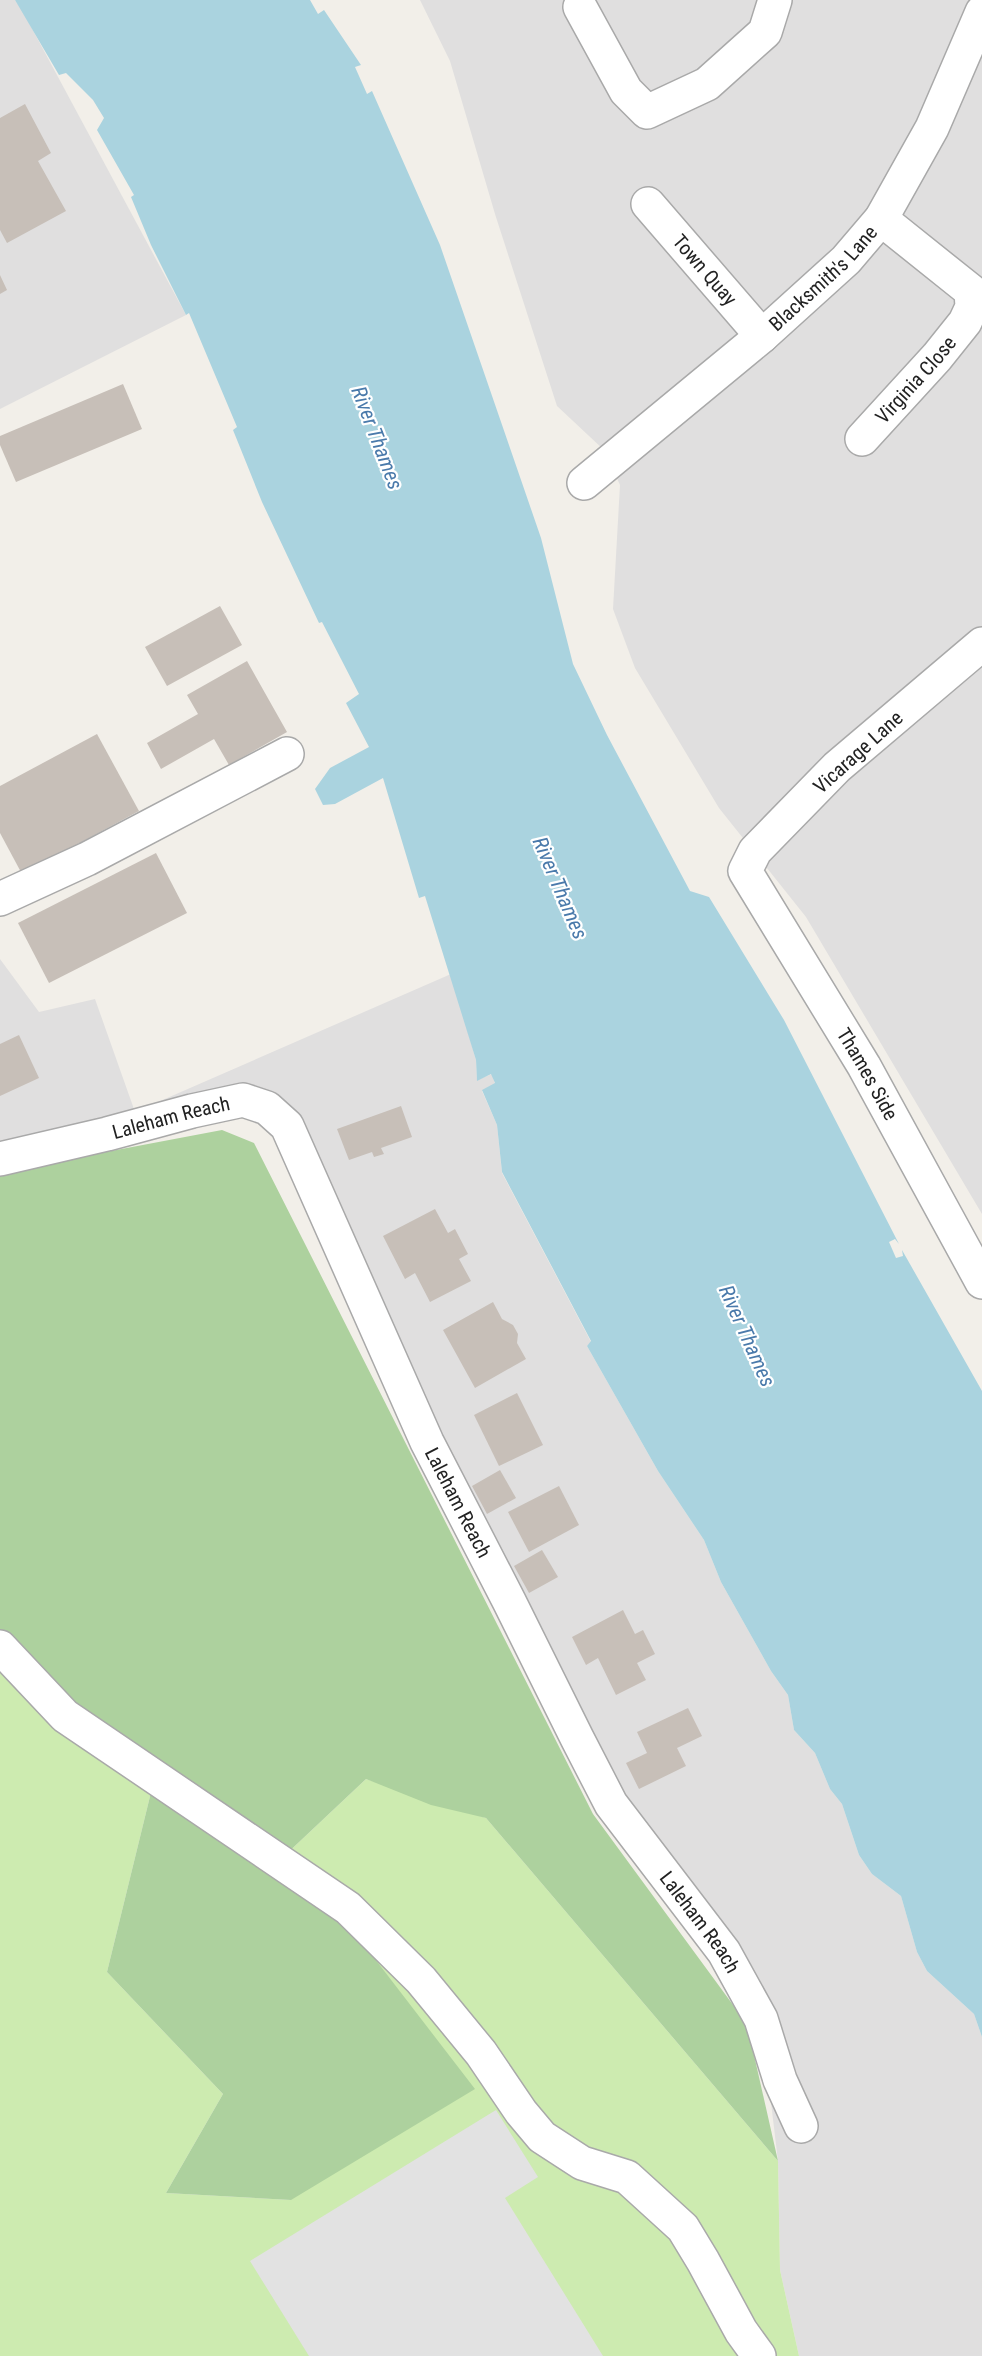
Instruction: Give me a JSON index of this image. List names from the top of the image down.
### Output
{
  "streets": {
    "street": [
      "Town Quay",
      "Blacksmith's Lane",
      "Virginia Close",
      "Vicarage Lane",
      "Thames Side",
      "Laleham Reach"
    ]
  },
  "crossings": [
    ["Town Quay", "Blacksmith's Lane"],
    ["Blacksmith's Lane", "Virginia Close"],
    ["Vicarage Lane", "Thames Side"]
  ],
  "water": ["River Thames"]
}
